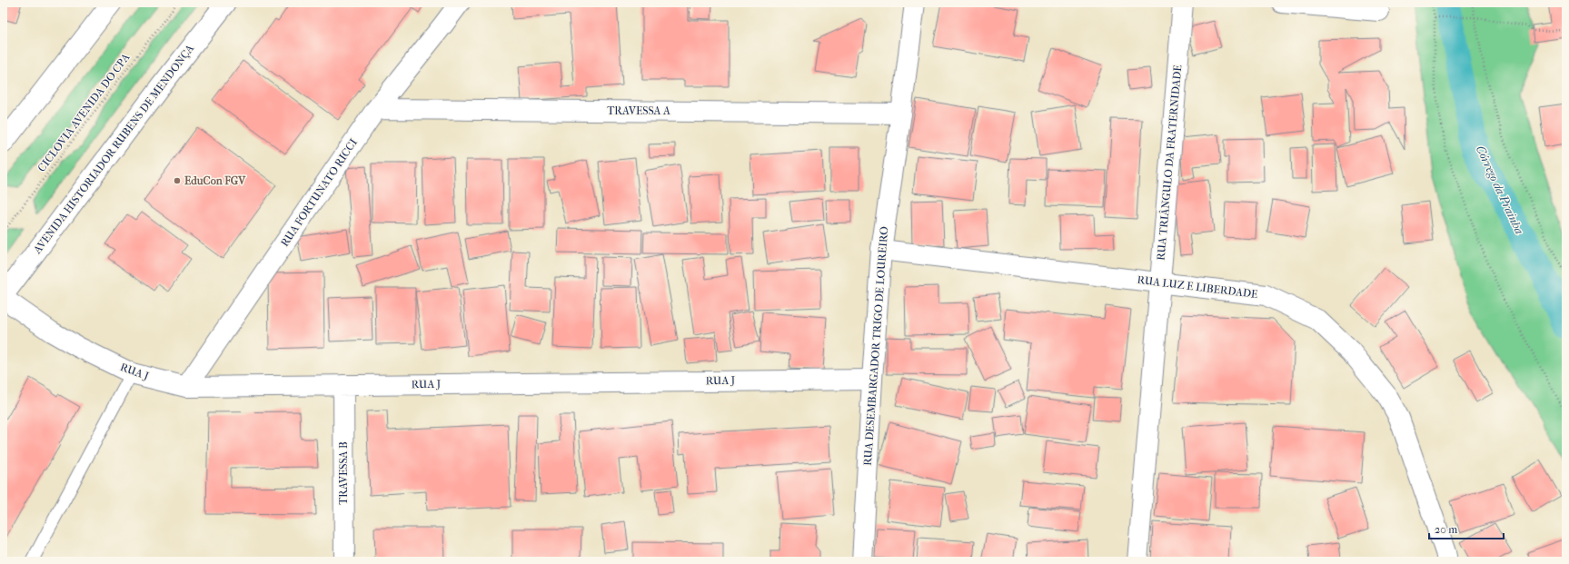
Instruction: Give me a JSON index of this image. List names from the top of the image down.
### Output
{
  "streets": {
    "street": [
      "TRAVESSA A",
      "AVENIDA HISTORIADOR RUBENS DE MENDONÇA",
      "RUA TRIÂNGULO DA FRATERNIDADE",
      "RUA FORTUNATO RICCI",
      "RUA LUZ E LIBERDADE",
      "RUA DESEMBARGADOR TRIGO DE LOUREIRO",
      "RUA J",
      "TRAVESSA B"
    ],
    "path": ["CICLOVIA AVENIDA DO CPA"]
  },
  "crossings": [
    ["TRAVESSA A", "RUA FORTUNATO RICCI"],
    ["TRAVESSA A", "RUA DESEMBARGADOR TRIGO DE LOUREIRO"],
    ["AVENIDA HISTORIADOR RUBENS DE MENDONÇA", "RUA J"],
    ["RUA TRIÂNGULO DA FRATERNIDADE", "RUA LUZ E LIBERDADE"],
    ["RUA FORTUNATO RICCI", "RUA J"],
    ["RUA LUZ E LIBERDADE", "RUA DESEMBARGADOR TRIGO DE LOUREIRO"],
    ["RUA DESEMBARGADOR TRIGO DE LOUREIRO", "RUA J"],
    ["RUA J", "TRAVESSA B"]
  ],
  "water": ["Córrego da Prainha"],
  "places": ["EduCon FGV"],
  "scale_bar": "20 m"
}
